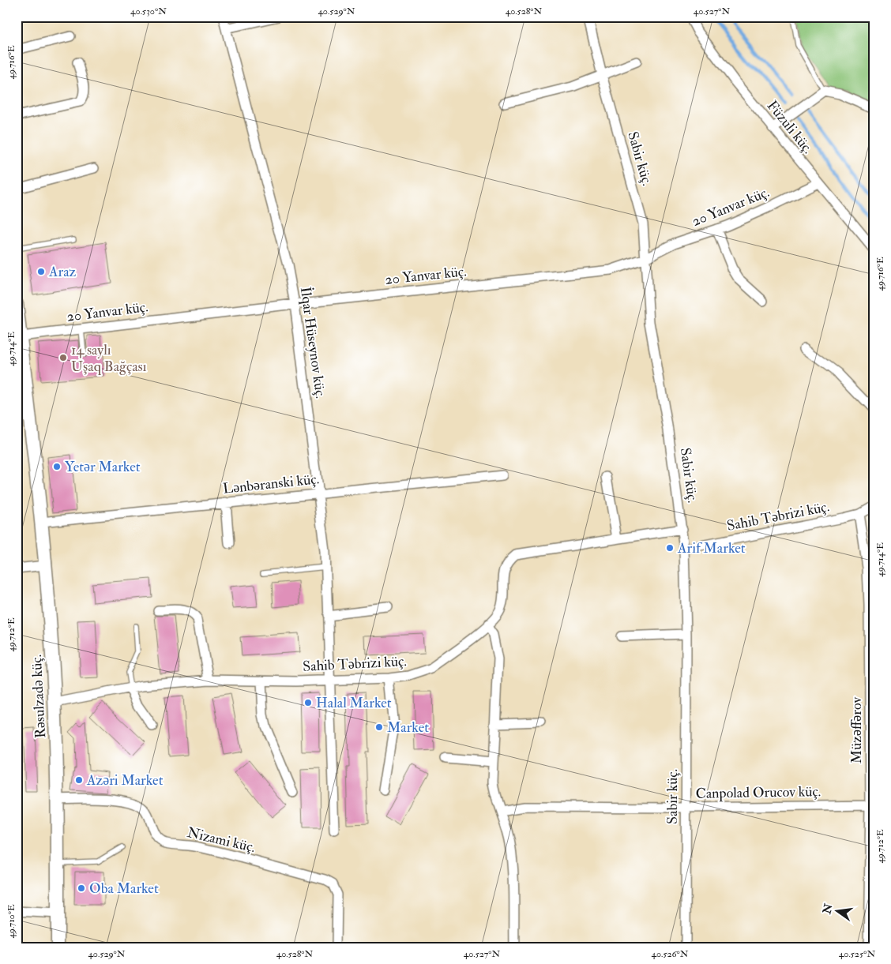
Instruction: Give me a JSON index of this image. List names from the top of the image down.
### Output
{
  "streets": {
    "main road": ["Rəsulzadə küç."],
    "street": [
      "Füzuli küç.",
      "Sabir küç.",
      "20 Yanvar küç.",
      "İlqar Hüseynov küç.",
      "Lənbəranski küç.",
      "Sahib Təbrizi küç.",
      "Müzəffərov",
      "Canpolad Orucov küç.",
      "Nizami küç."
    ]
  },
  "crossings": [
    ["Füzuli küç.", "20 Yanvar küç."],
    ["Sabir küç.", "20 Yanvar küç."],
    ["Sabir küç.", "Sahib Təbrizi küç."],
    ["Sabir küç.", "Canpolad Orucov küç."],
    ["20 Yanvar küç.", "İlqar Hüseynov küç."],
    ["20 Yanvar küç.", "Rəsulzadə küç."],
    ["İlqar Hüseynov küç.", "Lənbəranski küç."],
    ["İlqar Hüseynov küç.", "Sahib Təbrizi küç."],
    ["Lənbəranski küç.", "Rəsulzadə küç."],
    ["Sahib Təbrizi küç.", "Rəsulzadə küç."],
    ["Sahib Təbrizi küç.", "Müzəffərov"],
    ["Rəsulzadə küç.", "Nizami küç."],
    ["Müzəffərov", "Canpolad Orucov küç."]
  ],
  "places": [
    "Araz",
    "14 saylı Uşaq Bağçası",
    "Yetər Market",
    "Arif Market",
    "Halal Market",
    "Market",
    "Azəri Market",
    "Oba Market"
  ],
  "north": "left",
  "coordinates": [
    "40.530°N",
    "40.529°N",
    "40.528°N",
    "40.527°N",
    "49.716°E",
    "49.714°E",
    "49.712°E",
    "49.710°E",
    "40.526°N",
    "40.525°N"
  ]
}
